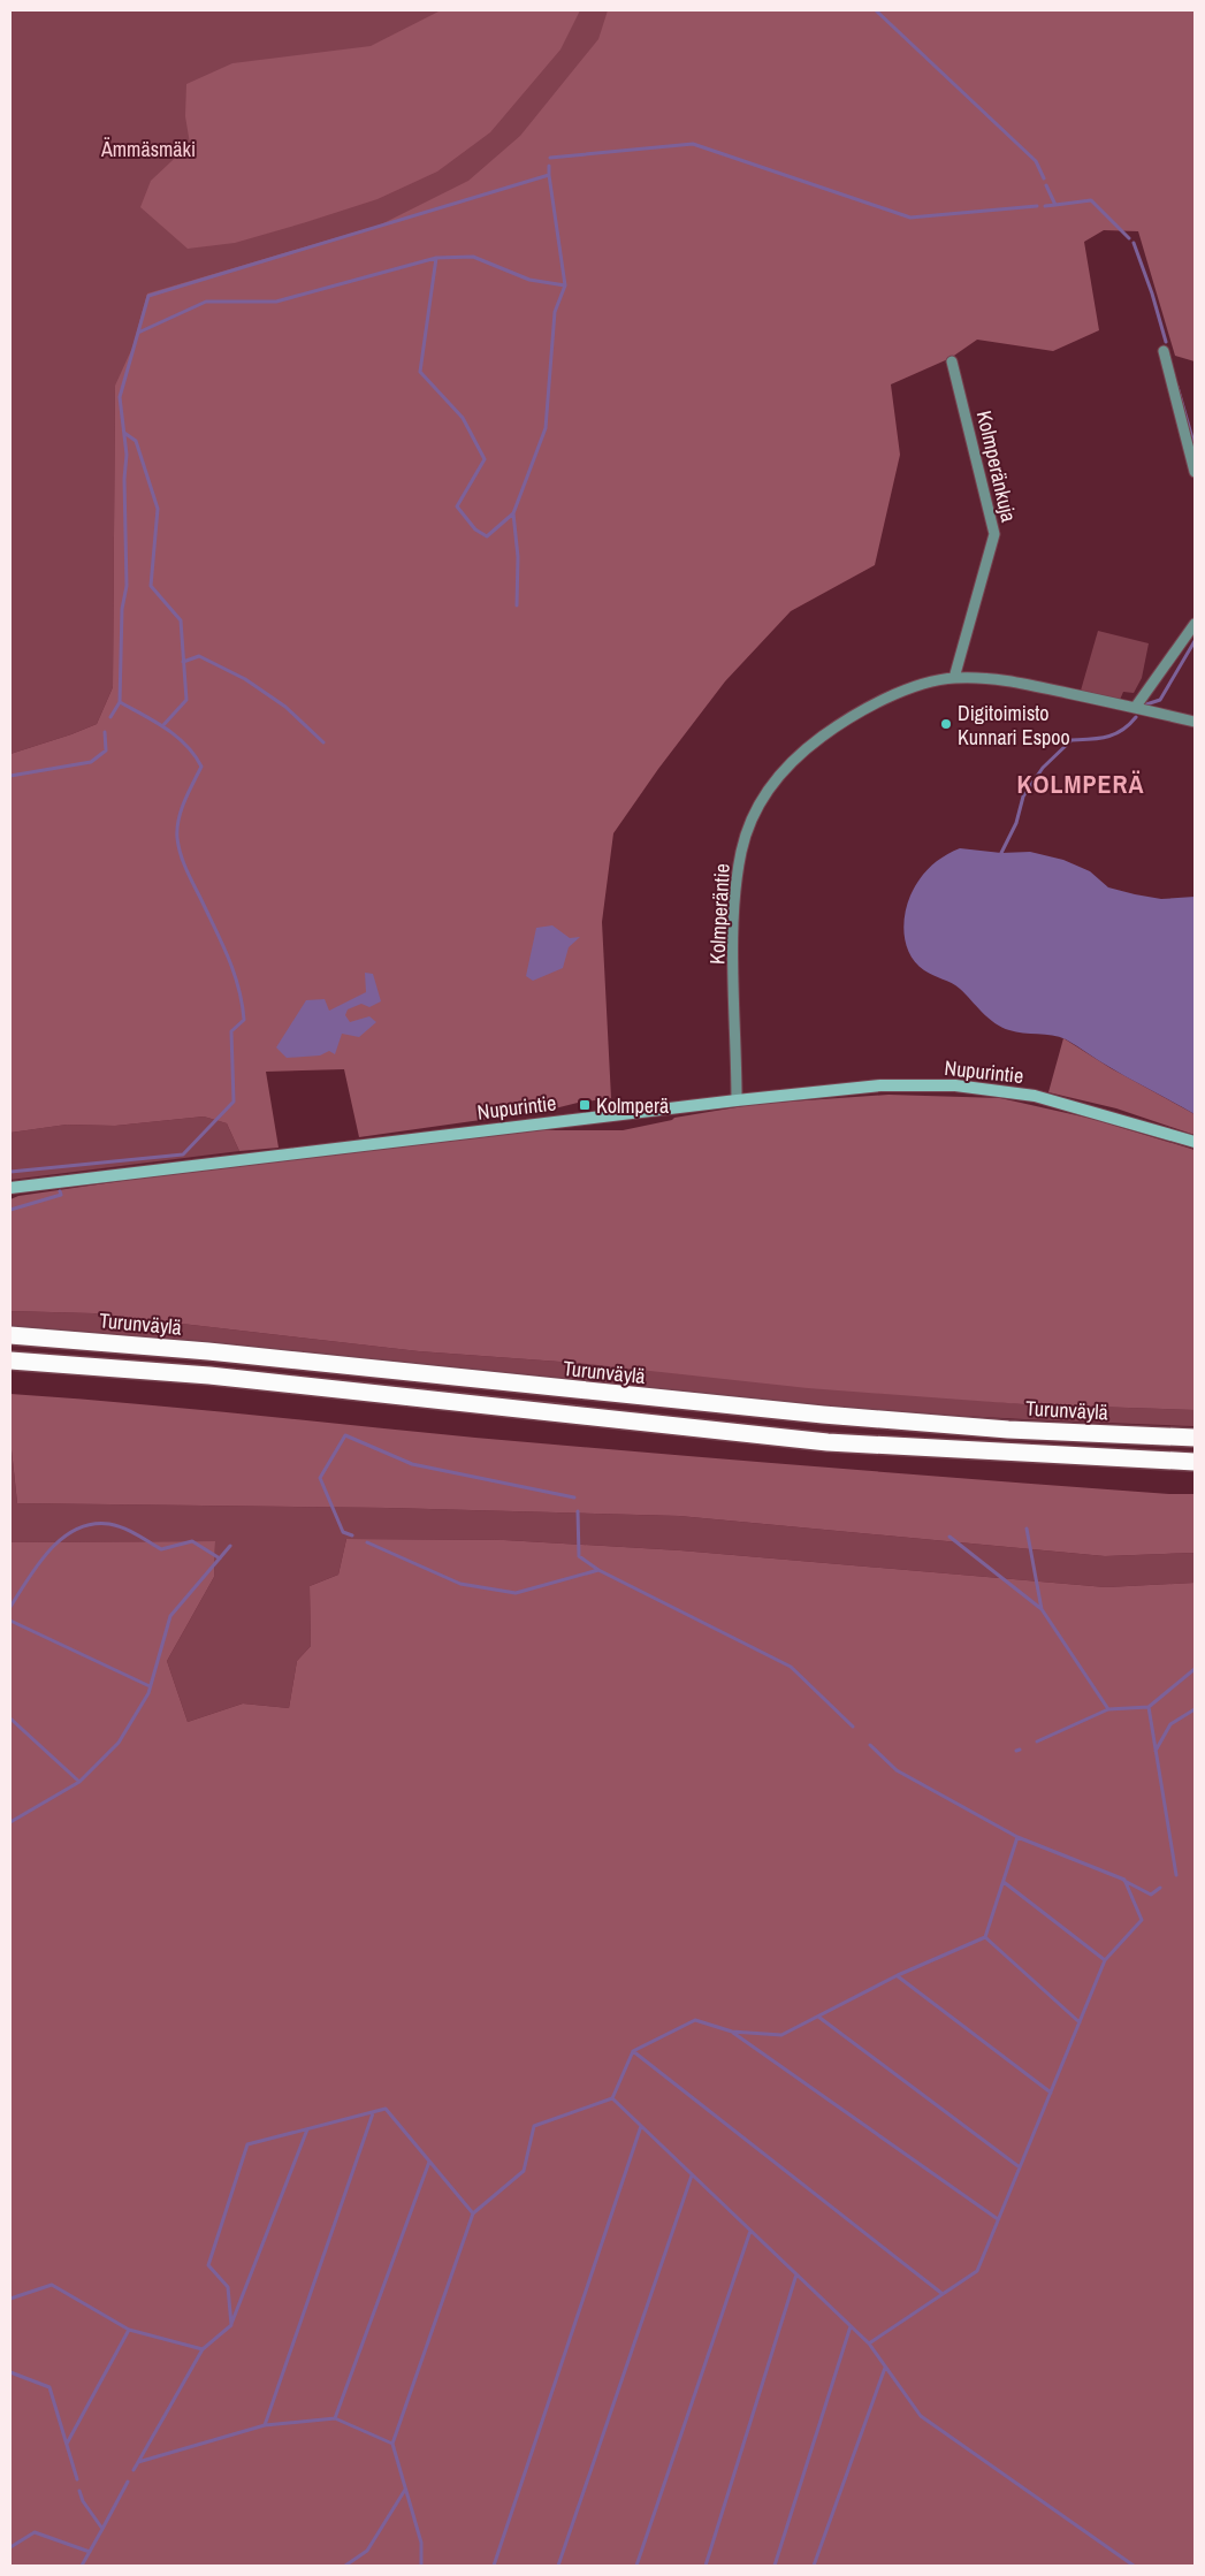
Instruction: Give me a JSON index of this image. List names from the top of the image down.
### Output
{
  "streets": {
    "highway": ["Turunväylä"],
    "main road": ["Nupurintie"],
    "street": ["Kolmperänkuja", "Kolmperäntie"]
  },
  "crossings": [
    ["Kolmperänkuja", "Kolmperäntie"],
    ["Kolmperäntie", "Nupurintie"]
  ],
  "districts": ["KOLMPERÄ"],
  "parks": ["Ämmäsmäki"],
  "places": {
    "other": ["Digitoimisto Kunnari Espoo"],
    "transit": ["Kolmperä"]
  }
}
